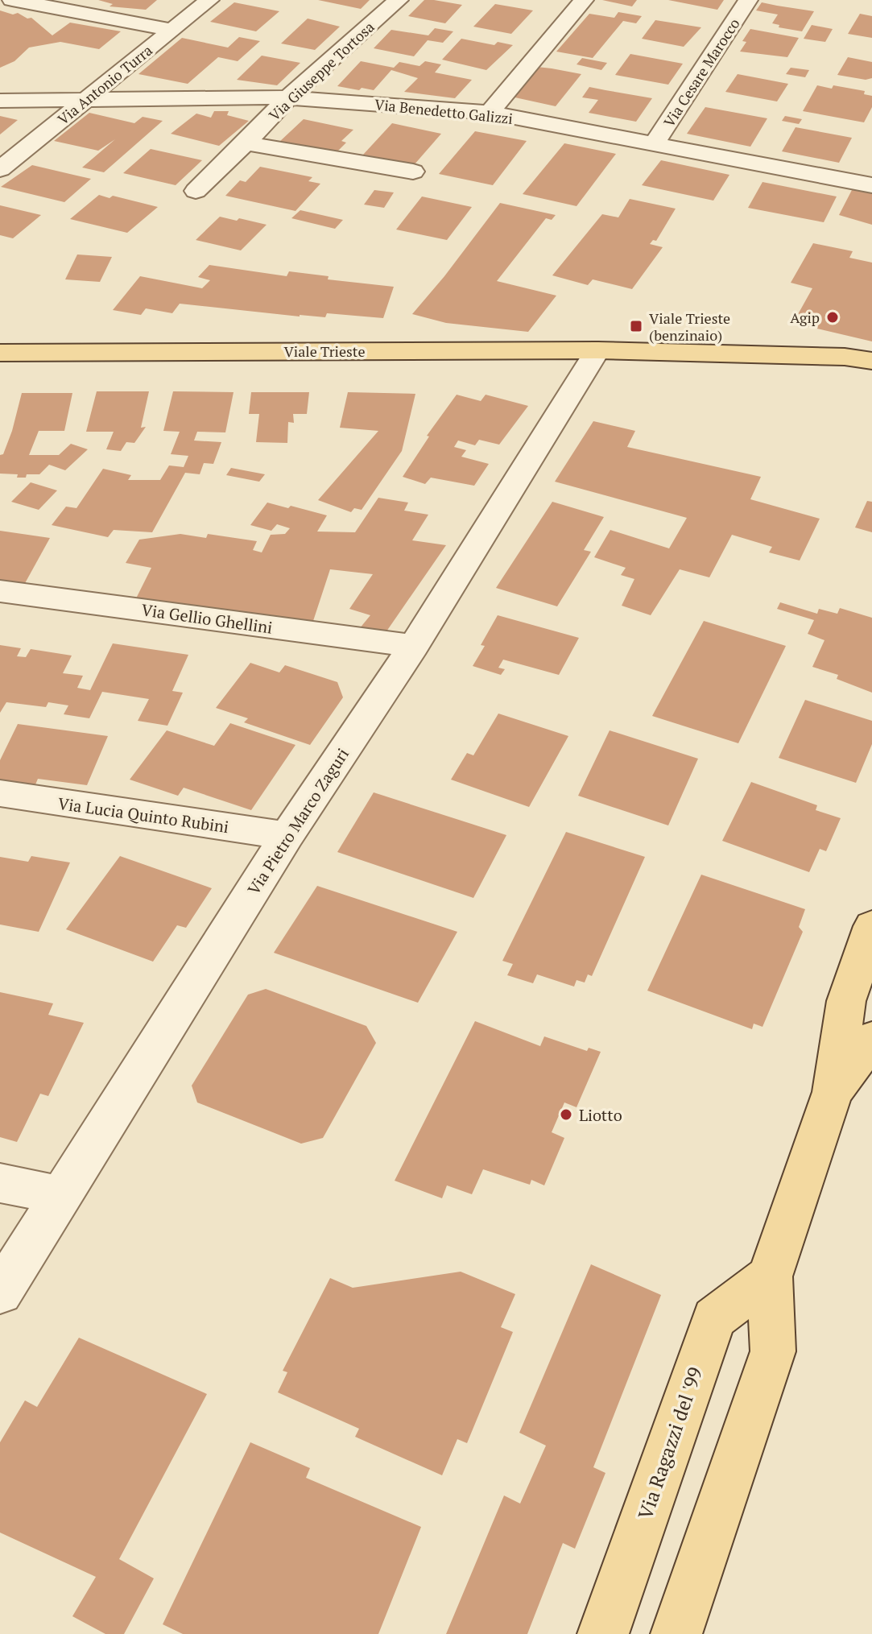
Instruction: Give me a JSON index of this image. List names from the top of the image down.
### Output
{
  "streets": {
    "main road": ["Viale Trieste", "Via Ragazzi del '99"],
    "street": [
      "Via Giuseppe Tortosa",
      "Via Cesare Marocco",
      "Via Antonio Turra",
      "Via Benedetto Galizzi",
      "Via Gellio Ghellini",
      "Via Lucia Quinto Rubini",
      "Via Pietro Marco Zaguri"
    ]
  },
  "crossings": [
    ["Via Giuseppe Tortosa", "Via Benedetto Galizzi"],
    ["Via Cesare Marocco", "Via Benedetto Galizzi"],
    ["Via Antonio Turra", "Via Benedetto Galizzi"],
    ["Viale Trieste", "Via Pietro Marco Zaguri"],
    ["Via Gellio Ghellini", "Via Pietro Marco Zaguri"],
    ["Via Lucia Quinto Rubini", "Via Pietro Marco Zaguri"]
  ],
  "places": {
    "other": ["Agip", "Liotto"],
    "transit": ["Viale Trieste (benzinaio)"]
  }
}
